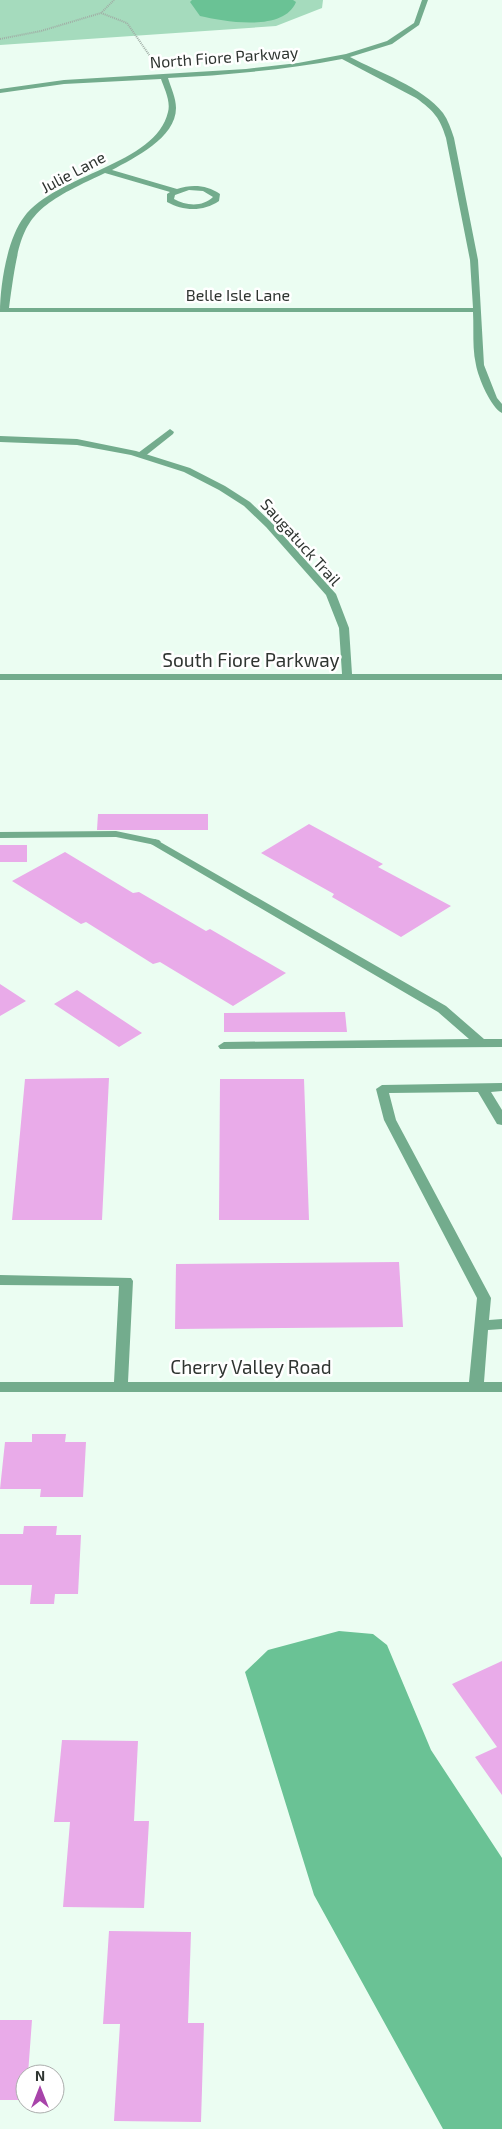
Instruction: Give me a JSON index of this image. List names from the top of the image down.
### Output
{
  "streets": {
    "street": [
      "North Fiore Parkway",
      "Julie Lane",
      "Belle Isle Lane",
      "Saugatuck Trail",
      "South Fiore Parkway",
      "Cherry Valley Road"
    ]
  },
  "crossings": [
    ["North Fiore Parkway", "Julie Lane"],
    ["Julie Lane", "Belle Isle Lane"],
    ["Saugatuck Trail", "South Fiore Parkway"]
  ],
  "north": "top"
}
